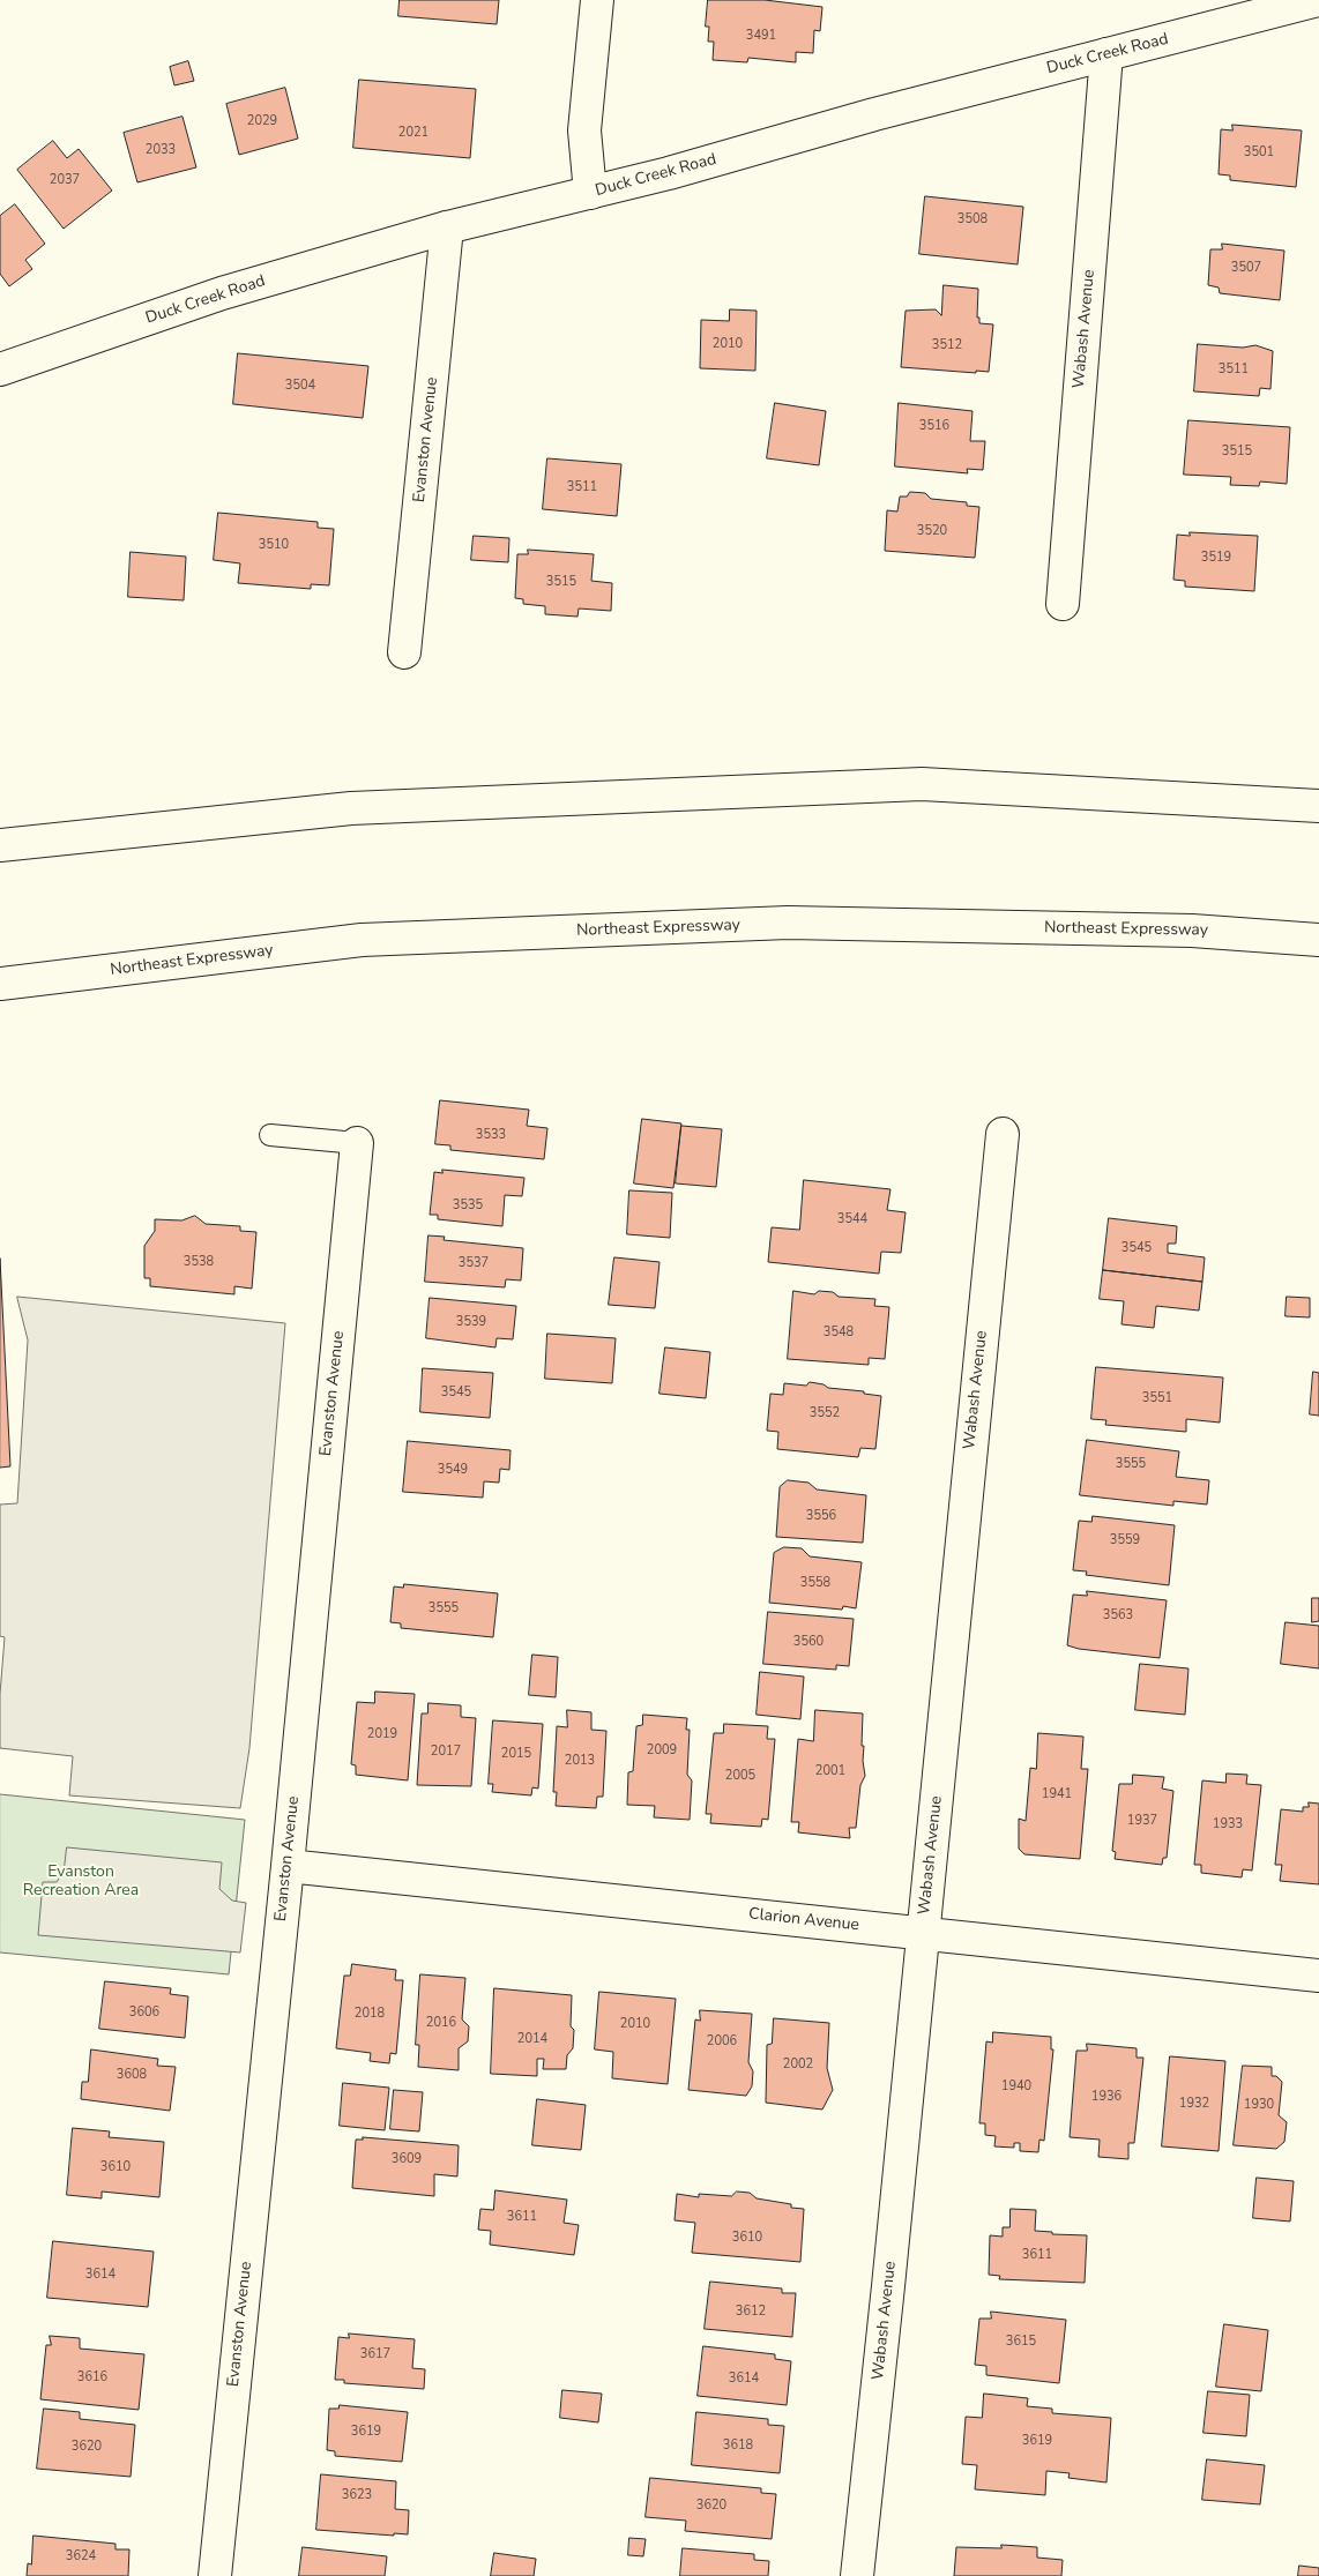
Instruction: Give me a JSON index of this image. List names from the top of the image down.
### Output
{
  "streets": {
    "main road": [
      "Duck Creek Road",
      "Wabash Avenue",
      "Evanston Avenue",
      "Northeast Expressway",
      "Clarion Avenue"
    ]
  },
  "crossings": [
    ["Duck Creek Road", "Wabash Avenue"],
    ["Duck Creek Road", "Evanston Avenue"],
    ["Wabash Avenue", "Clarion Avenue"],
    ["Evanston Avenue", "Clarion Avenue"]
  ],
  "parks": ["Evanston Recreation Area"],
  "house_numbers": [
    "3491",
    "2029",
    "2021",
    "2033",
    "3501",
    "2037",
    "3508",
    "3507",
    "2010",
    "3512",
    "3511",
    "3504",
    "3516",
    "3515",
    "3511",
    "3520",
    "3510",
    "3519",
    "3515",
    "3533",
    "3535",
    "3544",
    "3545",
    "3538",
    "3537",
    "3539",
    "3548",
    "3545",
    "3551",
    "3552",
    "3555",
    "3549",
    "3556",
    "3559",
    "3558",
    "3555",
    "3563",
    "3560",
    "2019",
    "2009",
    "2017",
    "2015",
    "2013",
    "2001",
    "2005",
    "1941",
    "1937",
    "1933",
    "3606",
    "2018",
    "2016",
    "2010",
    "2014",
    "2006",
    "2002",
    "3608",
    "1940",
    "1936",
    "1932",
    "1930",
    "3609",
    "3610",
    "3611",
    "3610",
    "3611",
    "3614",
    "3612",
    "3615",
    "3617",
    "3616",
    "3614",
    "3619",
    "3619",
    "3618",
    "3620",
    "3623",
    "3620",
    "3624"
  ]
}
